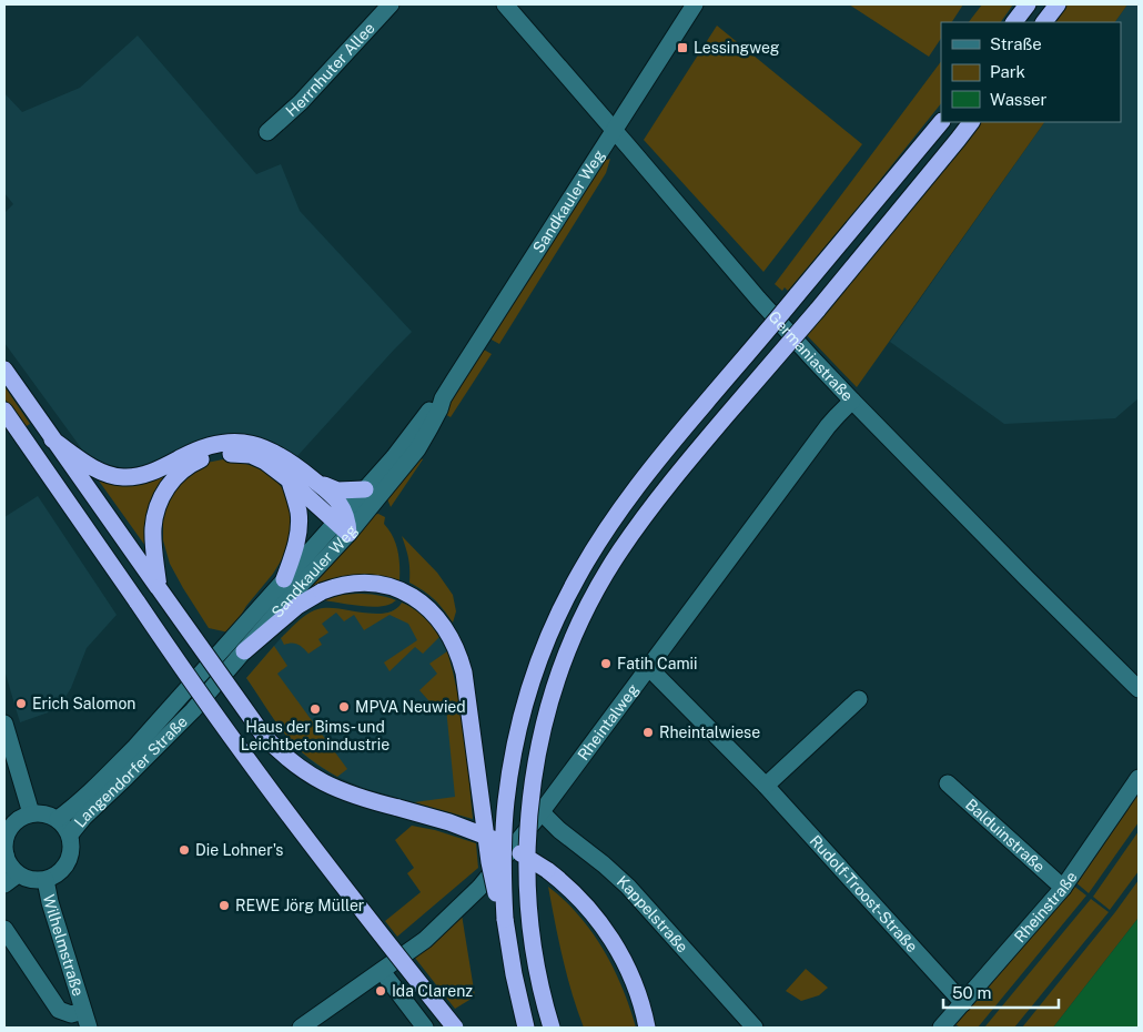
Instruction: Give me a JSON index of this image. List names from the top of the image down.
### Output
{
  "streets": {
    "street": [
      "Herrnhuter Allee",
      "Sandkauler Weg",
      "Germaniastraße",
      "Rheintalweg",
      "Langendorfer Straße",
      "Balduinstraße",
      "Rudolf-Troost-Straße",
      "Rheinstraße",
      "Kappelstraße",
      "Wilhelmstraße"
    ]
  },
  "crossings": [
    ["Sandkauler Weg", "Germaniastraße"],
    ["Sandkauler Weg", "Langendorfer Straße"],
    ["Germaniastraße", "Rheintalweg"],
    ["Rheintalweg", "Rudolf-Troost-Straße"],
    ["Rheintalweg", "Kappelstraße"],
    ["Langendorfer Straße", "Wilhelmstraße"],
    ["Balduinstraße", "Rheinstraße"],
    ["Rudolf-Troost-Straße", "Rheinstraße"]
  ],
  "places": {
    "transit": ["Lessingweg"],
    "other": [
      "Fatih Camii",
      "Erich Salomon",
      "MPVA Neuwied",
      "Haus der Bims- und Leichtbetonindustrie",
      "Rheintalwiese",
      "Die Lohner's",
      "REWE Jörg Müller",
      "Ida Clarenz"
    ]
  },
  "legend": ["Straße", "Park", "Wasser"],
  "scale_bar": "50 m"
}
